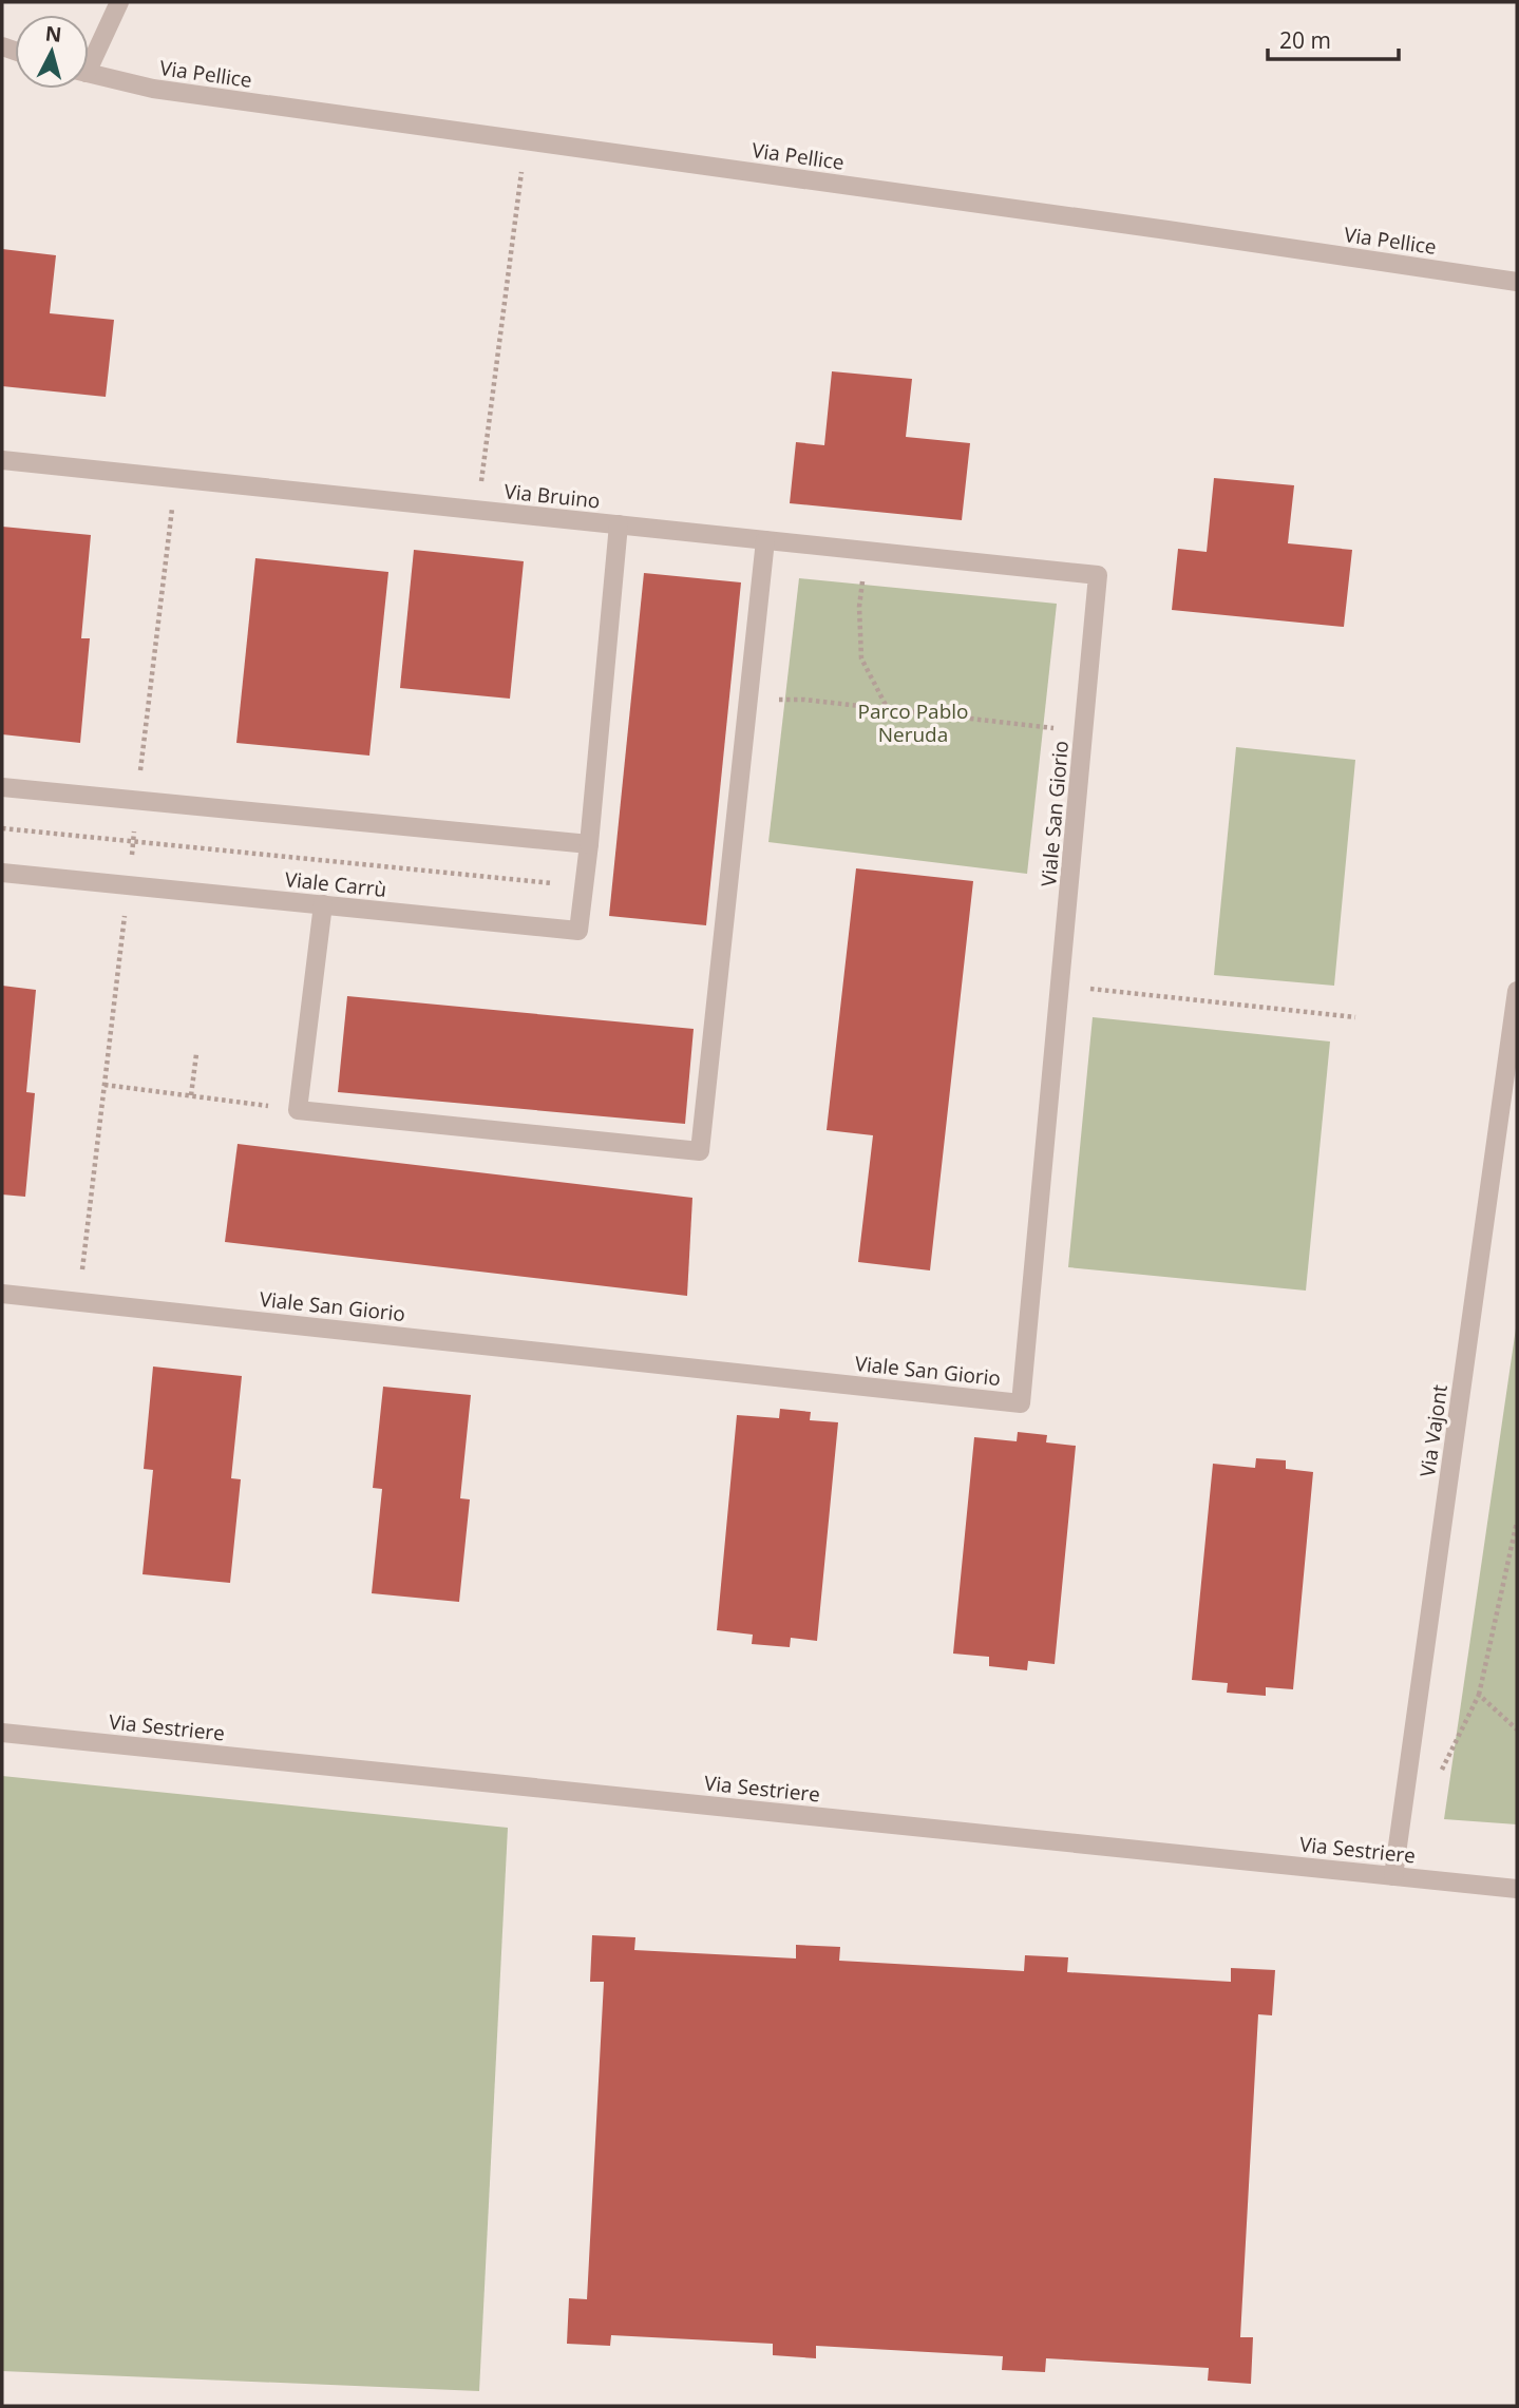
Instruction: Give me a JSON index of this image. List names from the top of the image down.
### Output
{
  "streets": {
    "street": [
      "Via Pellice",
      "Via Bruino",
      "Viale San Giorio",
      "Viale Carrù",
      "Via Vajont",
      "Via Sestriere"
    ]
  },
  "crossings": [
    ["Via Bruino", "Viale San Giorio"],
    ["Via Bruino", "Viale Carrù"],
    ["Via Vajont", "Via Sestriere"]
  ],
  "parks": ["Parco Pablo Neruda"],
  "scale_bar": "20 m",
  "north": "top"
}
